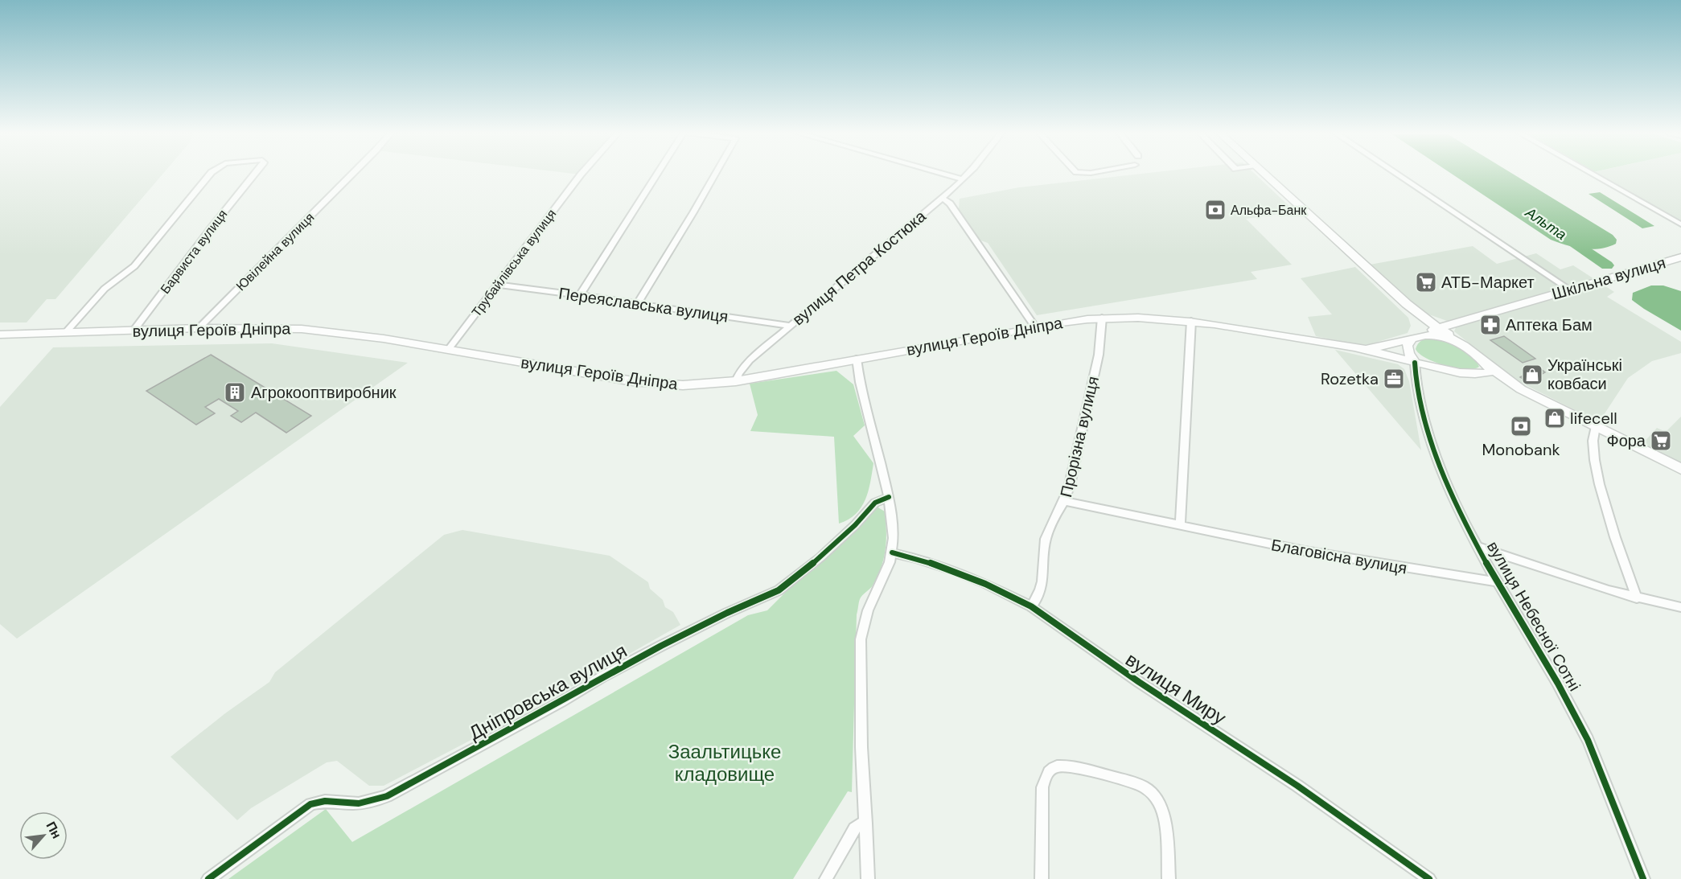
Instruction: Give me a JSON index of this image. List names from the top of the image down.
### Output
{
  "streets": {
    "main road": ["Шкільна вулиця", "вулиця Героїв Дніпра"],
    "street": [
      "Барвиста вулиця",
      "Ювілейна вулиця",
      "Трубайлівська вулиця",
      "вулиця Петра Костюка",
      "Переяславська вулиця",
      "Прорізна вулиця",
      "Благовісна вулиця",
      "вулиця Небесної Сотні",
      "вулиця Миру",
      "Дніпровська вулиця"
    ]
  },
  "crossings": [
    ["Барвиста вулиця", "вулиця Героїв Дніпра"],
    ["Ювілейна вулиця", "вулиця Героїв Дніпра"],
    ["Трубайлівська вулиця", "Переяславська вулиця"],
    ["Трубайлівська вулиця", "вулиця Героїв Дніпра"],
    ["вулиця Петра Костюка", "Переяславська вулиця"],
    ["вулиця Петра Костюка", "вулиця Героїв Дніпра"],
    ["вулиця Героїв Дніпра", "Прорізна вулиця"],
    ["вулиця Героїв Дніпра", "вулиця Небесної Сотні"],
    ["Прорізна вулиця", "Благовісна вулиця"],
    ["Прорізна вулиця", "вулиця Миру"],
    ["Благовісна вулиця", "вулиця Небесної Сотні"]
  ],
  "water": ["Альта"],
  "parks": ["Заальтицьке кладовище"],
  "places": {
    "bank": ["Альфа-Банк", "Monobank"],
    "supermarket": ["АТБ-Маркет", "Фора"],
    "pharmacy": ["Аптека Бам"],
    "shop": ["Українські ковбаси", "lifecell"],
    "office": ["Rozetka"],
    "building": ["Агрокооптвиробник"]
  },
  "north": "top right"
}
